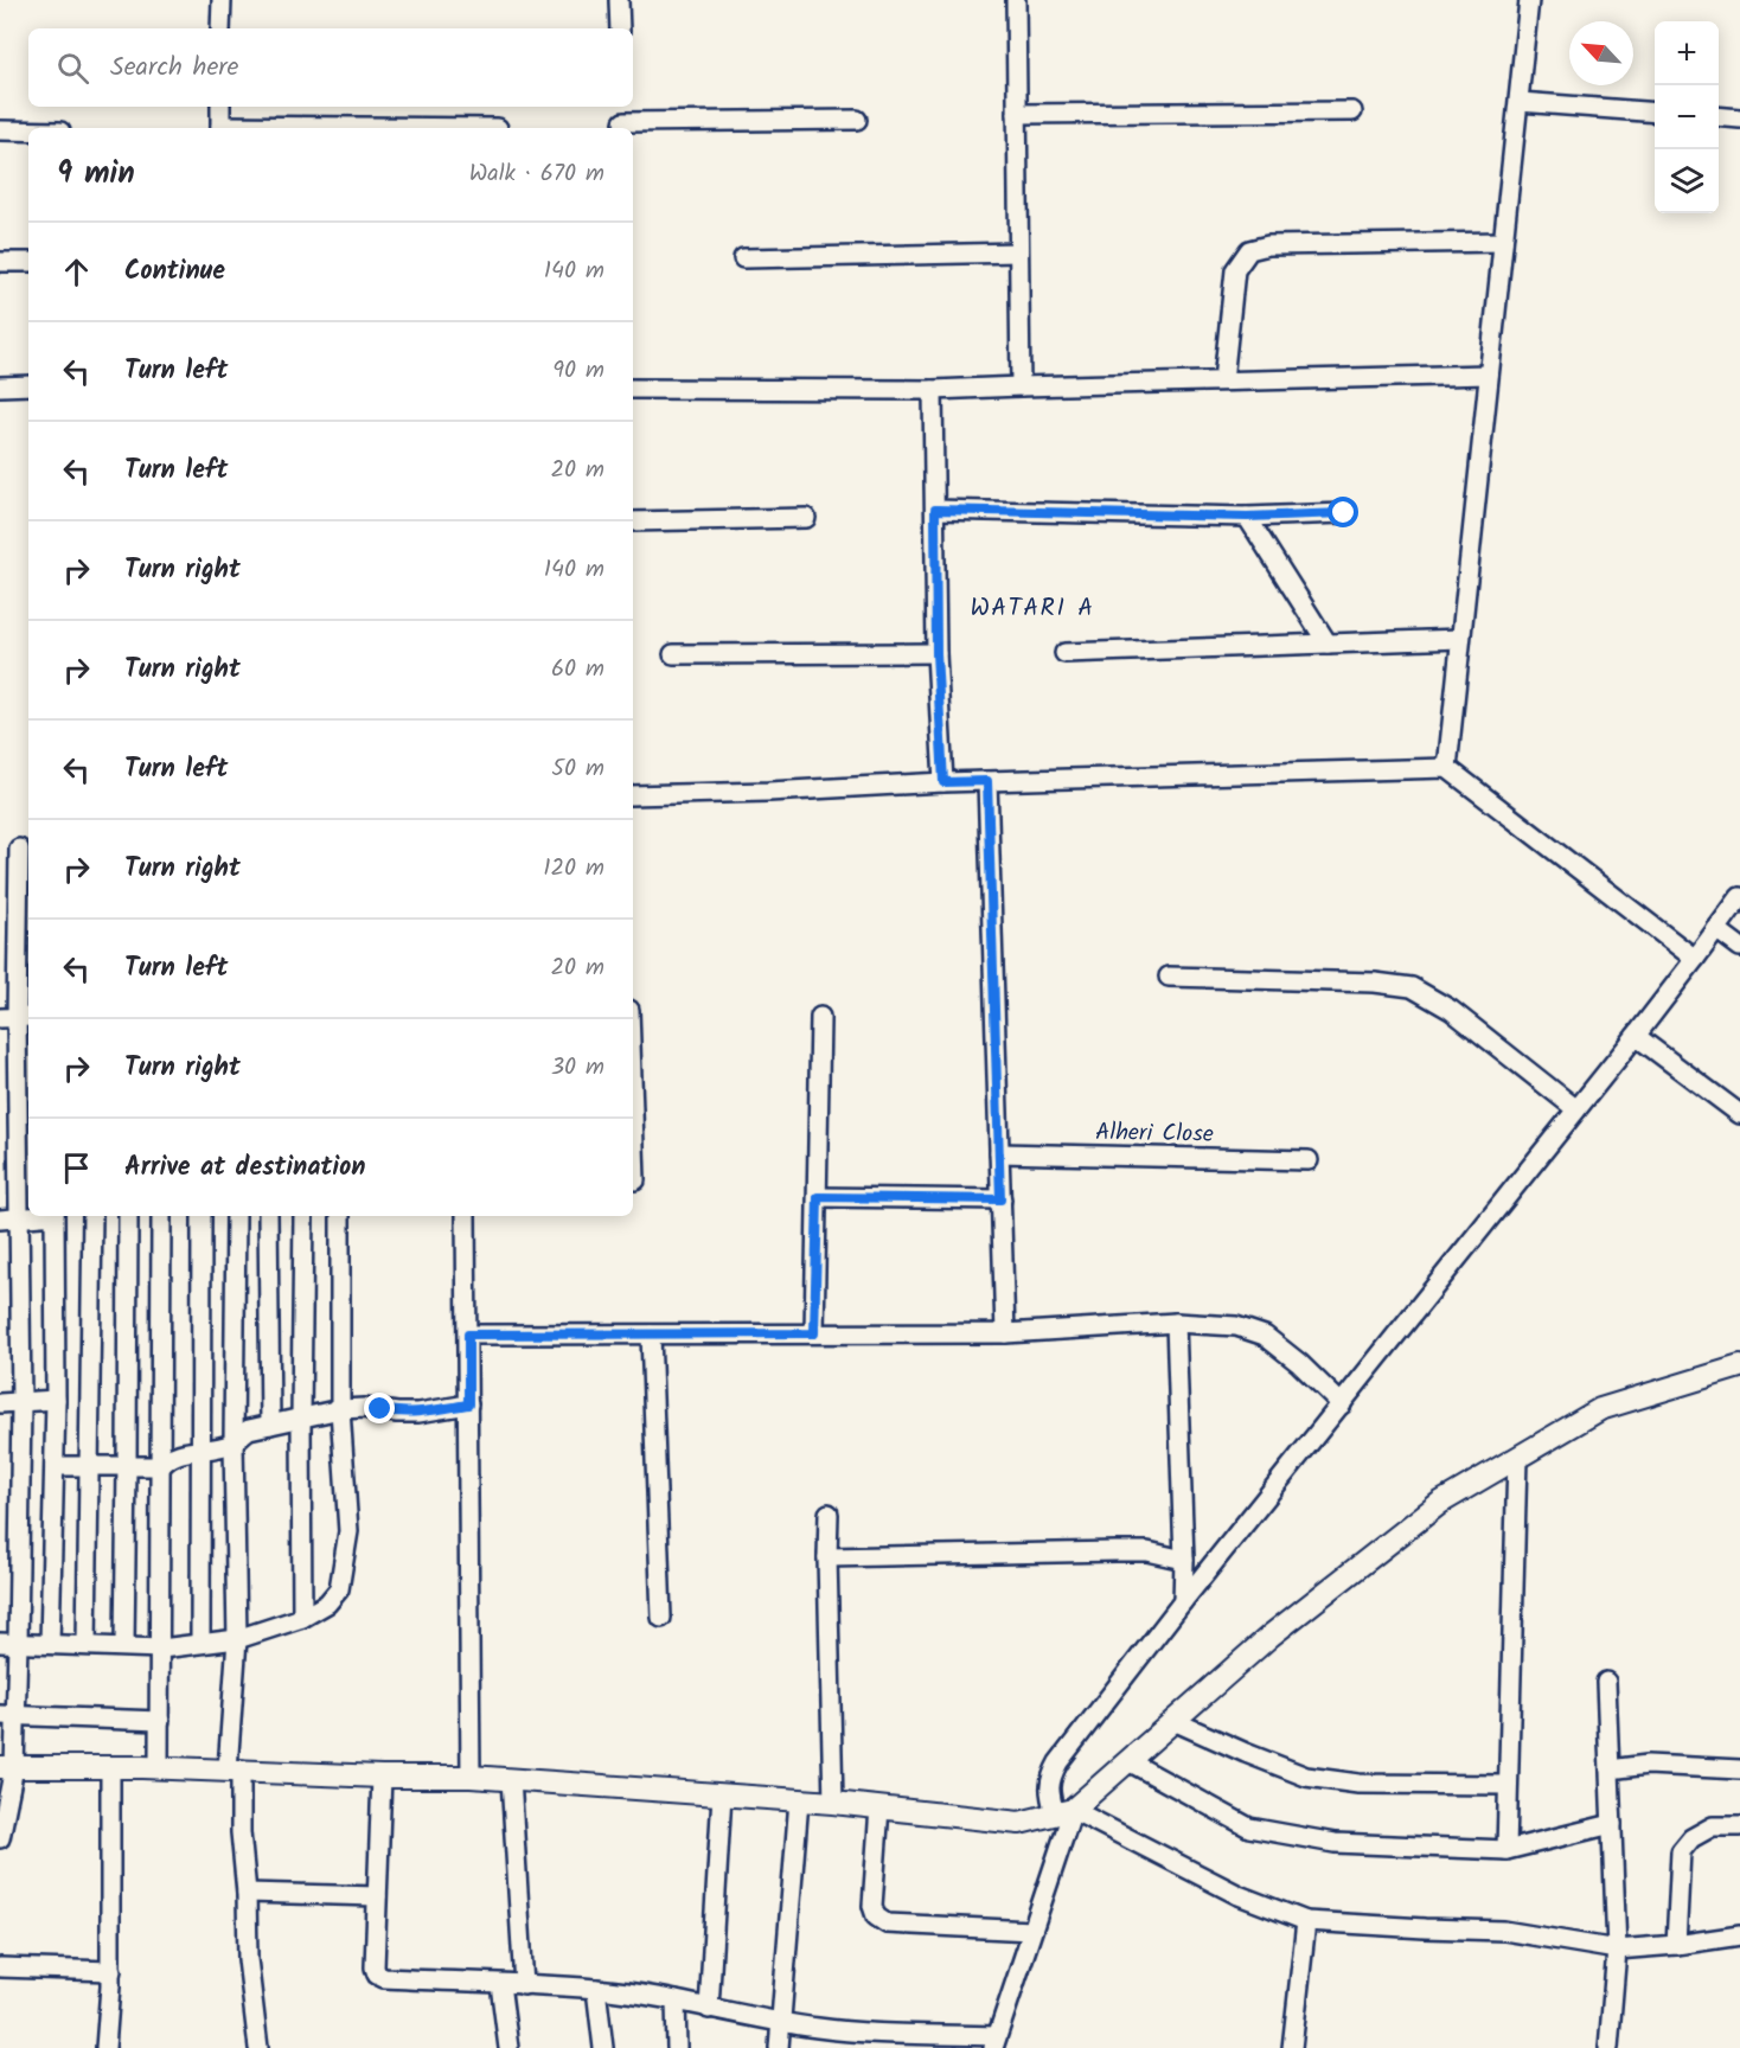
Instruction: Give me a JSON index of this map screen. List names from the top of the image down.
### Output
{
  "streets": {
    "street": ["Alheri Close"]
  },
  "districts": ["WATARI A"],
  "north": "top left",
  "page": {
    "map_buttons": ["+", "−"],
    "search": "Search here",
    "heading": ["9 min", "Walk · 670 m"],
    "list": [
      ["Continue", "140 m"],
      ["Turn left", "90 m"],
      ["Turn left", "20 m"],
      ["Turn right", "140 m"],
      ["Turn right", "60 m"],
      ["Turn left", "50 m"],
      ["Turn right", "120 m"],
      ["Turn left", "20 m"],
      ["Turn right", "30 m"],
      "Arrive at destination"
    ]
  }
}
